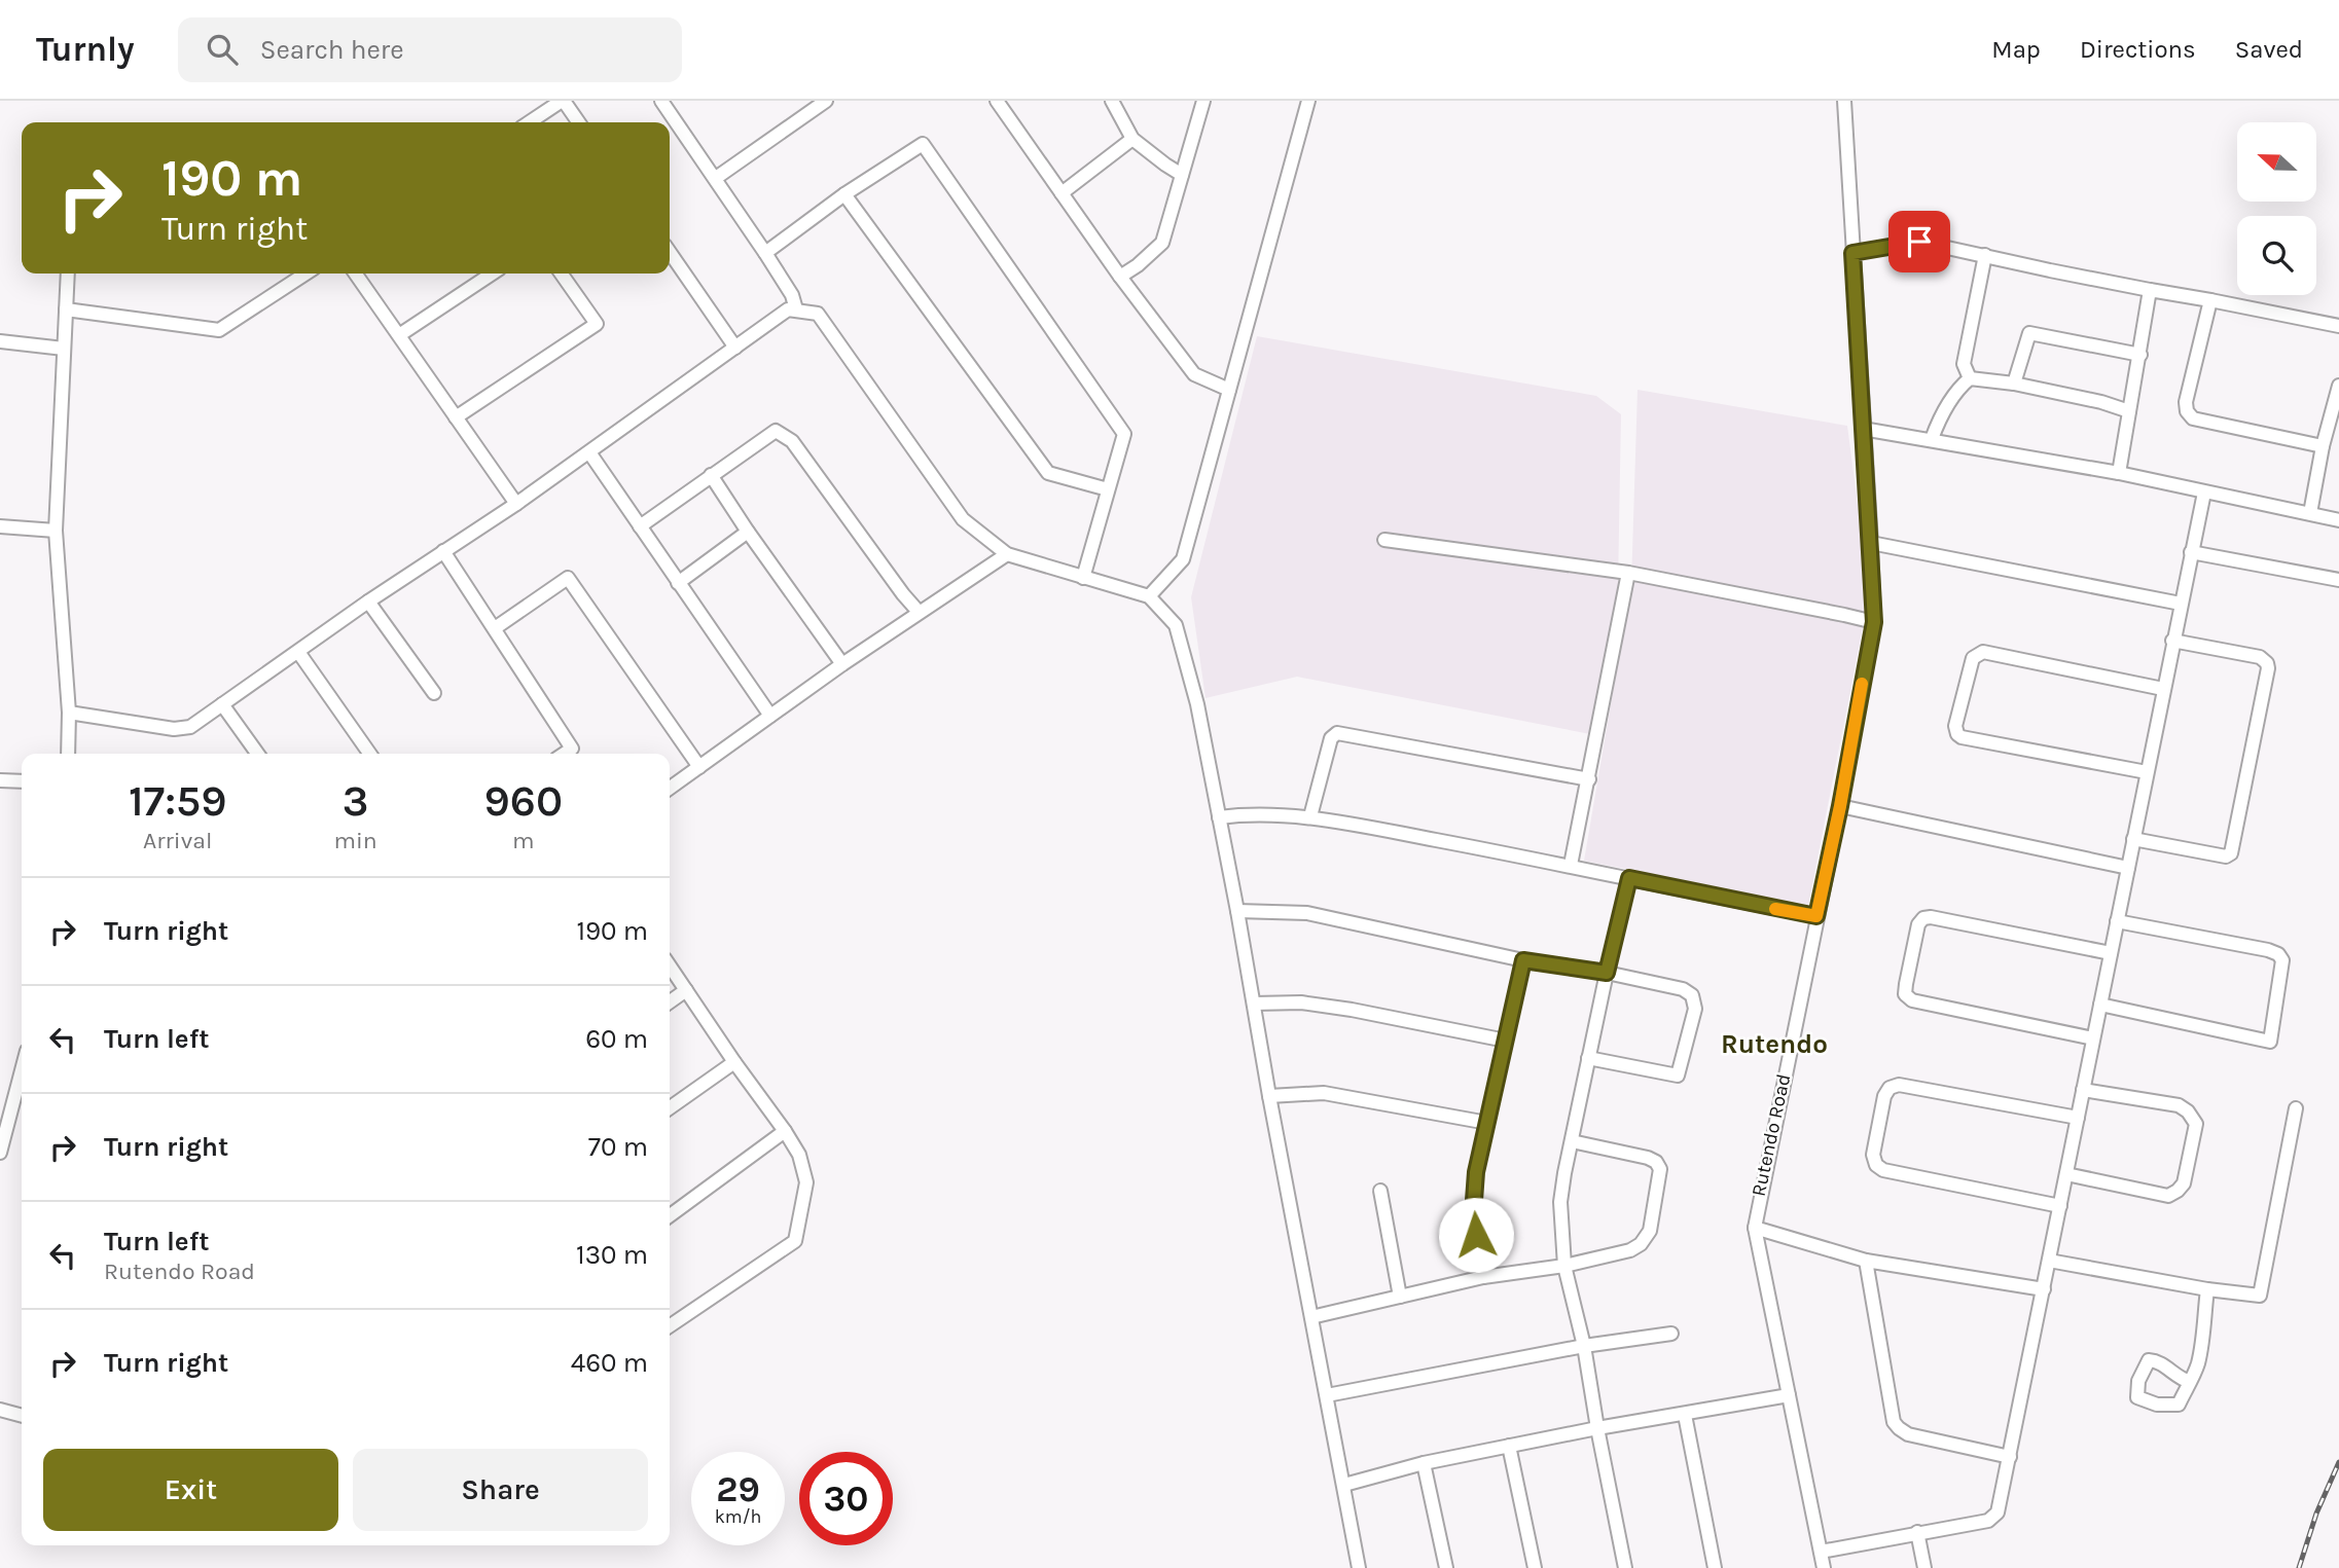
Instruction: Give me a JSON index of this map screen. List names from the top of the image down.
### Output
{
  "streets": {
    "street": ["Rutendo Road"]
  },
  "districts": ["Rutendo"],
  "north": "left",
  "page": {
    "header": "Turnly",
    "search": "Search here",
    "nav": ["Map", "Directions", "Saved"],
    "turn": ["190 m", "Turn right"],
    "eta": [
      "17:59",
      "Arrival",
      "3",
      "min",
      "960",
      "m"
    ],
    "list": [
      {
        "name": "Turn right",
        "value": "190 m"
      },
      {
        "name": "Turn left",
        "value": "60 m"
      },
      {
        "name": "Turn right",
        "value": "70 m"
      },
      {
        "name": "Turn left",
        "note": "Rutendo Road",
        "value": "130 m"
      },
      {
        "name": "Turn right",
        "value": "460 m"
      }
    ],
    "buttons": ["Exit", "Share"],
    "speed": "29 km/h",
    "limit": "30"
  }
}
